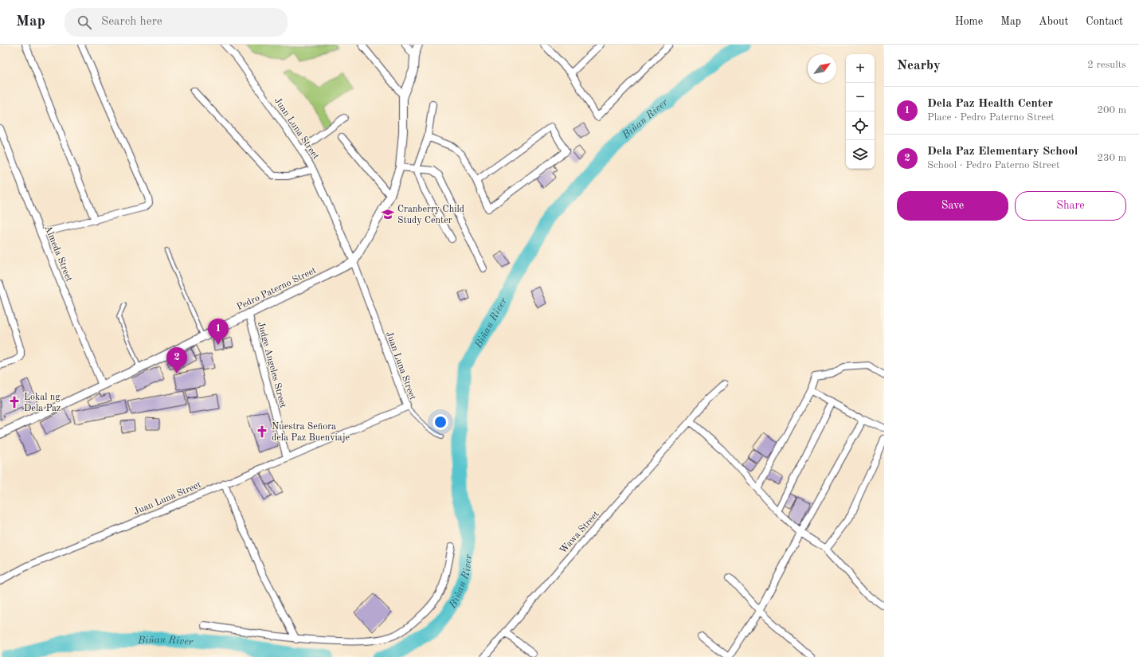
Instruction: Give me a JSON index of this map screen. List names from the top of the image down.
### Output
{
  "streets": {
    "street": [
      "Juan Luna Street",
      "Almeda Street",
      "Pedro Paterno Street",
      "Judge Angeles Street",
      "Wawa Street"
    ]
  },
  "crossings": [
    ["Juan Luna Street", "Pedro Paterno Street"],
    ["Juan Luna Street", "Judge Angeles Street"],
    ["Almeda Street", "Pedro Paterno Street"],
    ["Pedro Paterno Street", "Judge Angeles Street"]
  ],
  "water": ["Biñan River"],
  "places": {
    "school or university": ["Cranberry Child Study Center"],
    "church": ["Lokal ng Dela Paz", "Nuestra Señora dela Paz Buenviaje"]
  },
  "north": "top right",
  "page": {
    "header": "Map",
    "search": "Search here",
    "nav": [
      "Home",
      "Map",
      "About",
      "Contact"
    ],
    "heading": ["Nearby", "2 results"],
    "map_buttons": ["+", "−"],
    "list": [
      {
        "mark": "1",
        "name": "Dela Paz Health Center",
        "note": "Place · Pedro Paterno Street",
        "value": "200 m"
      },
      {
        "mark": "2",
        "name": "Dela Paz Elementary School",
        "note": "School · Pedro Paterno Street",
        "value": "230 m"
      }
    ],
    "buttons": ["Save", "Share"],
    "pins": ["1", "2"]
  }
}
